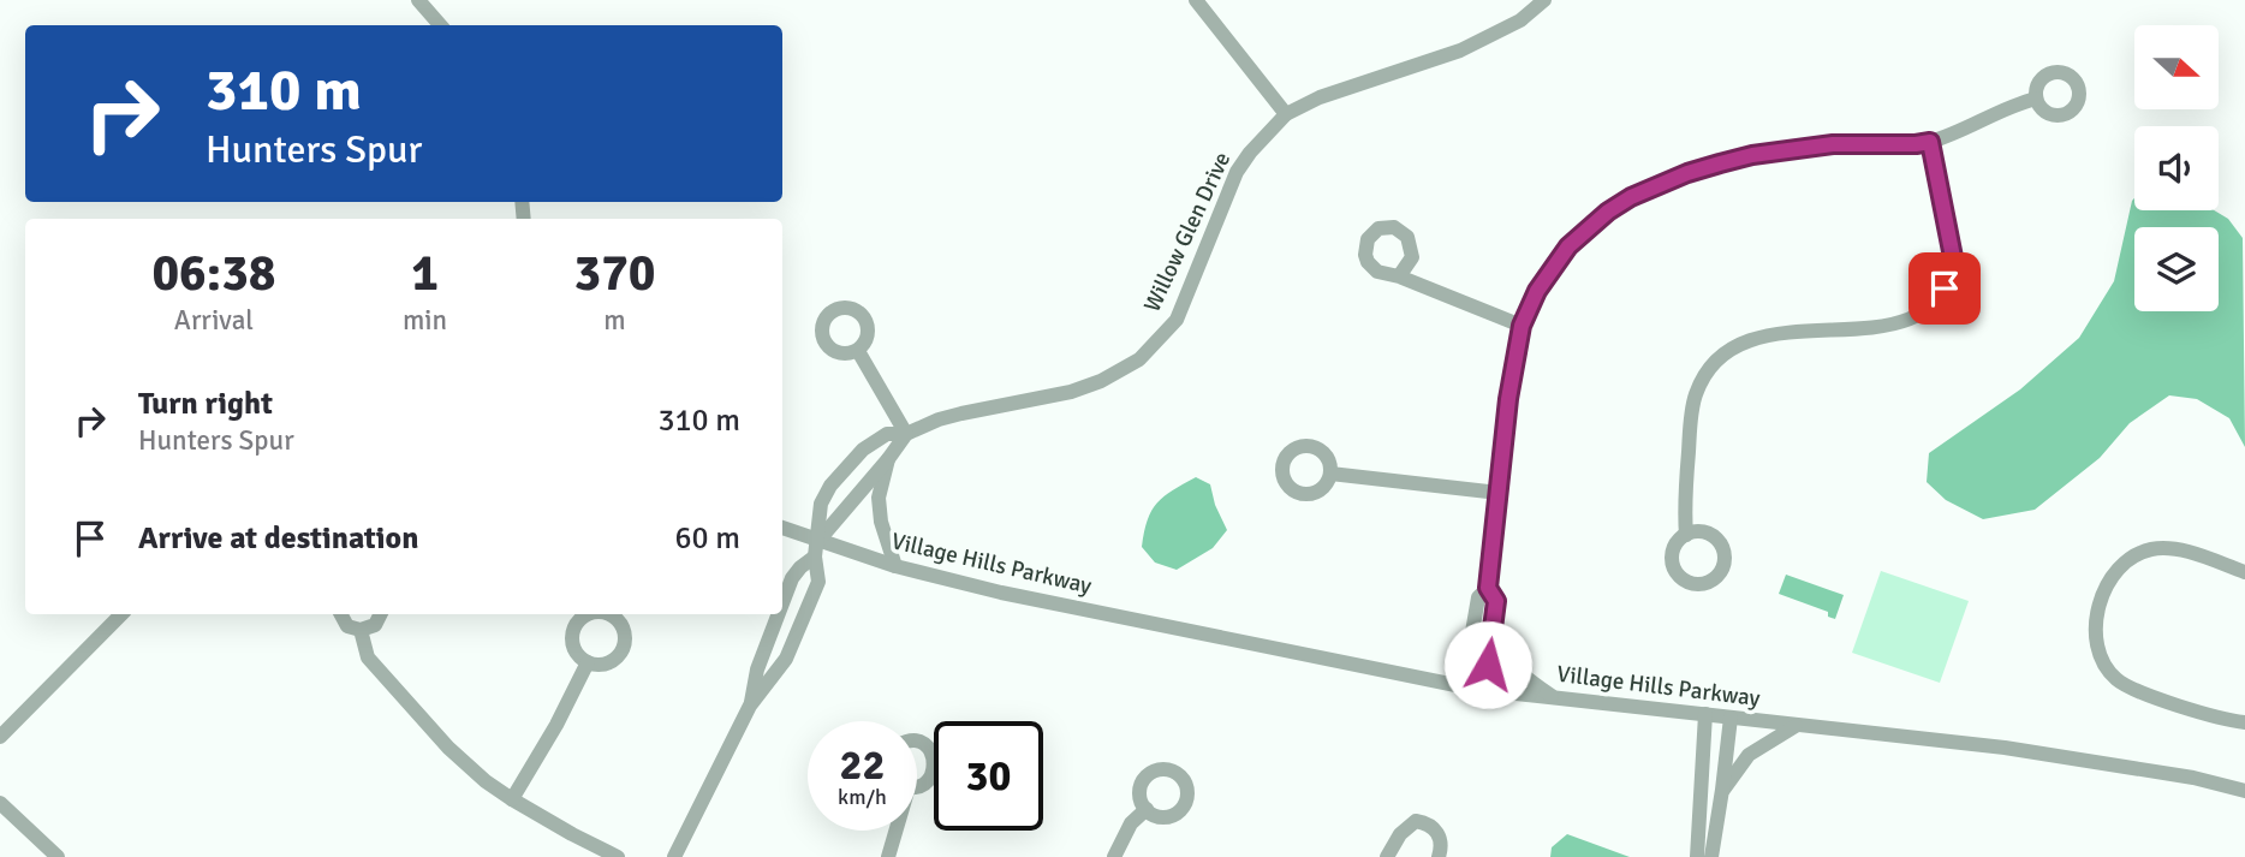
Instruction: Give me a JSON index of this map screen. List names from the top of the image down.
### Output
{
  "streets": {
    "street": ["Willow Glen Drive", "Village Hills Parkway"]
  },
  "crossings": [
    ["Willow Glen Drive", "Village Hills Parkway"]
  ],
  "north": "right",
  "page": {
    "turn": ["310 m", "Hunters Spur"],
    "eta": [
      "06:38",
      "Arrival",
      "1",
      "min",
      "370",
      "m"
    ],
    "list": [
      {
        "name": "Turn right",
        "note": "Hunters Spur",
        "value": "310 m"
      },
      {
        "name": "Arrive at destination",
        "value": "60 m"
      }
    ],
    "speed": "22 km/h",
    "limit": "30"
  }
}
